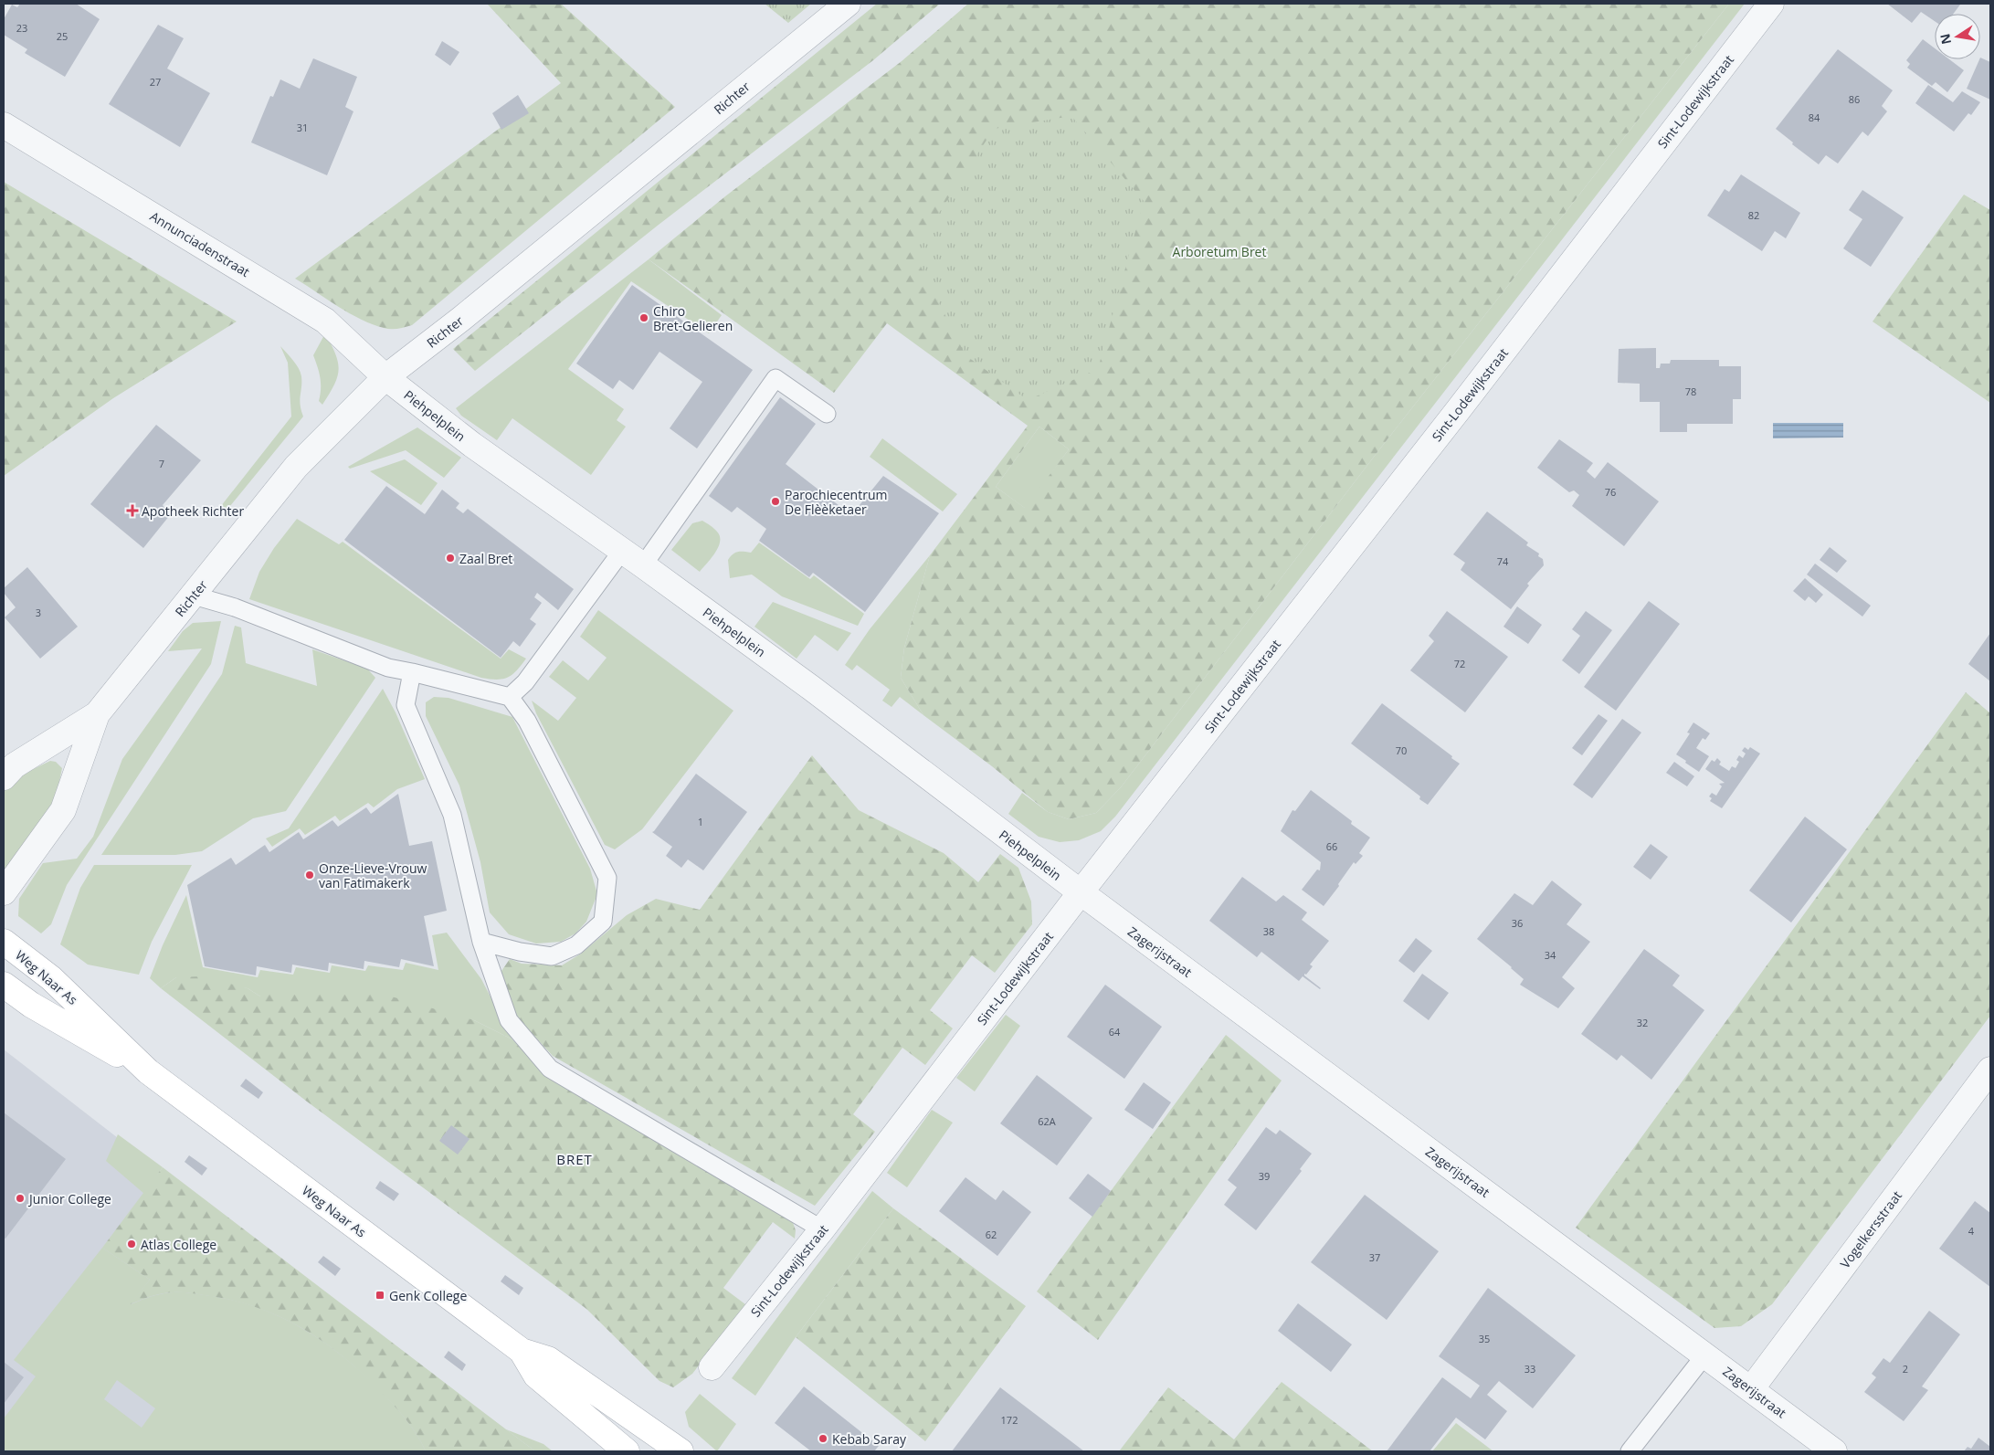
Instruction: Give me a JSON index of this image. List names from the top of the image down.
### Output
{
  "streets": {
    "main road": ["Weg Naar As"],
    "street": [
      "Richter",
      "Sint-Lodewijkstraat",
      "Annunciadenstraat",
      "Piehpelplein",
      "Zagerijstraat",
      "Vogelkersstraat"
    ]
  },
  "crossings": [
    ["Richter", "Annunciadenstraat"],
    ["Richter", "Piehpelplein"],
    ["Sint-Lodewijkstraat", "Piehpelplein"],
    ["Sint-Lodewijkstraat", "Zagerijstraat"],
    ["Annunciadenstraat", "Piehpelplein"],
    ["Piehpelplein", "Zagerijstraat"],
    ["Zagerijstraat", "Vogelkersstraat"]
  ],
  "districts": ["BRET"],
  "parks": ["Arboretum Bret"],
  "places": {
    "other": [
      "Chiro Bret-Gelieren",
      "Parochiecentrum De Flèèketaer",
      "Zaal Bret",
      "Onze-Lieve-Vrouw van Fatimakerk",
      "Junior College",
      "Atlas College",
      "Kebab Saray"
    ],
    "health": ["Apotheek Richter"],
    "transit": ["Genk College"]
  },
  "house_numbers": [
    "23",
    "25",
    "27",
    "86",
    "84",
    "31",
    "82",
    "78",
    "7",
    "76",
    "74",
    "3",
    "72",
    "70",
    "1",
    "66",
    "36",
    "38",
    "34",
    "32",
    "64",
    "62A",
    "39",
    "4",
    "62",
    "37",
    "35",
    "33",
    "2",
    "172"
  ],
  "north": "left"
}
